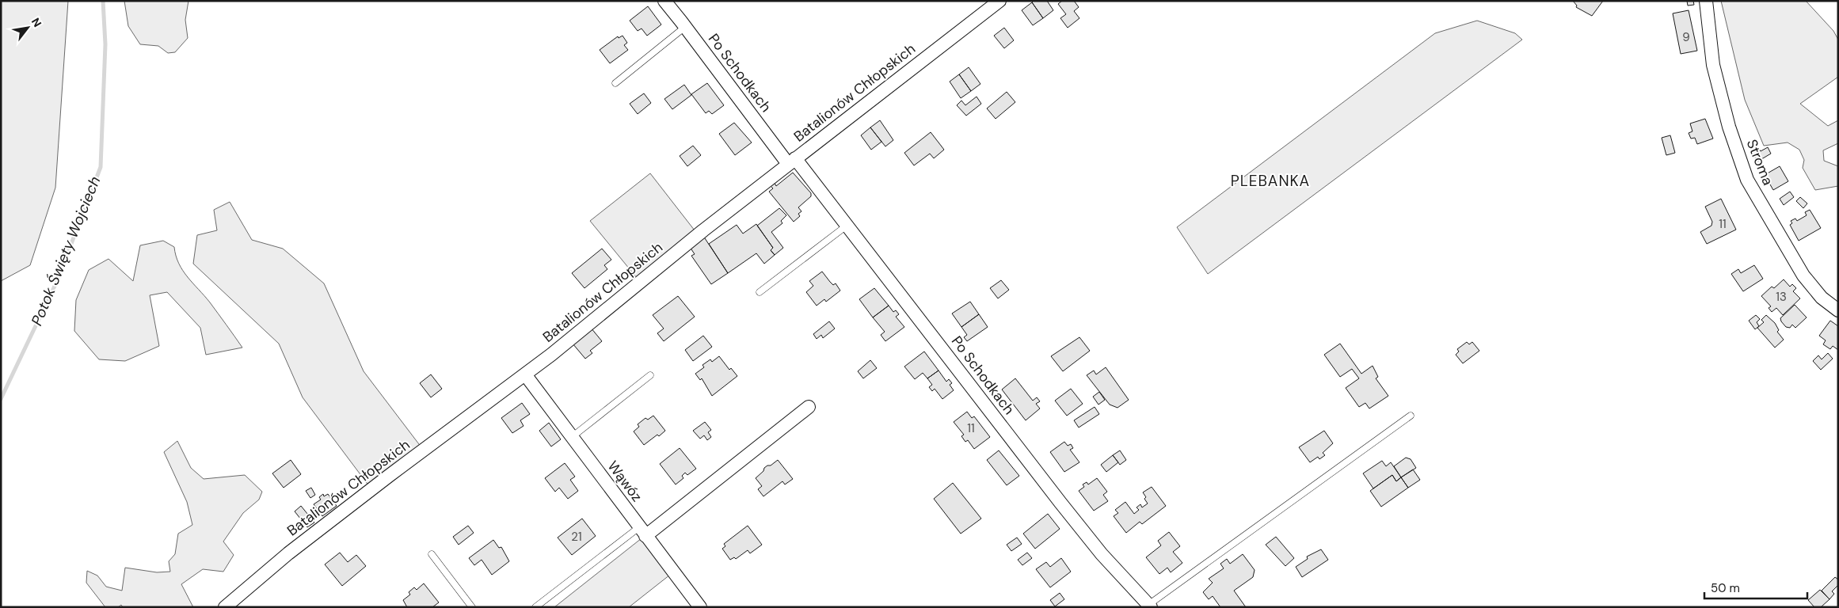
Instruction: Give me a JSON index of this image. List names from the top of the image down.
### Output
{
  "streets": {
    "street": [
      "Po Schodkach",
      "Batalionów Chłopskich",
      "Stroma",
      "Wąwóz"
    ]
  },
  "crossings": [
    ["Po Schodkach", "Batalionów Chłopskich"],
    ["Batalionów Chłopskich", "Wąwóz"]
  ],
  "districts": ["PLEBANKA"],
  "water": ["Potok Święty Wojciech"],
  "house_numbers": [
    "9",
    "11",
    "13",
    "11",
    "21"
  ],
  "scale_bar": "50 m",
  "north": "top right"
}
